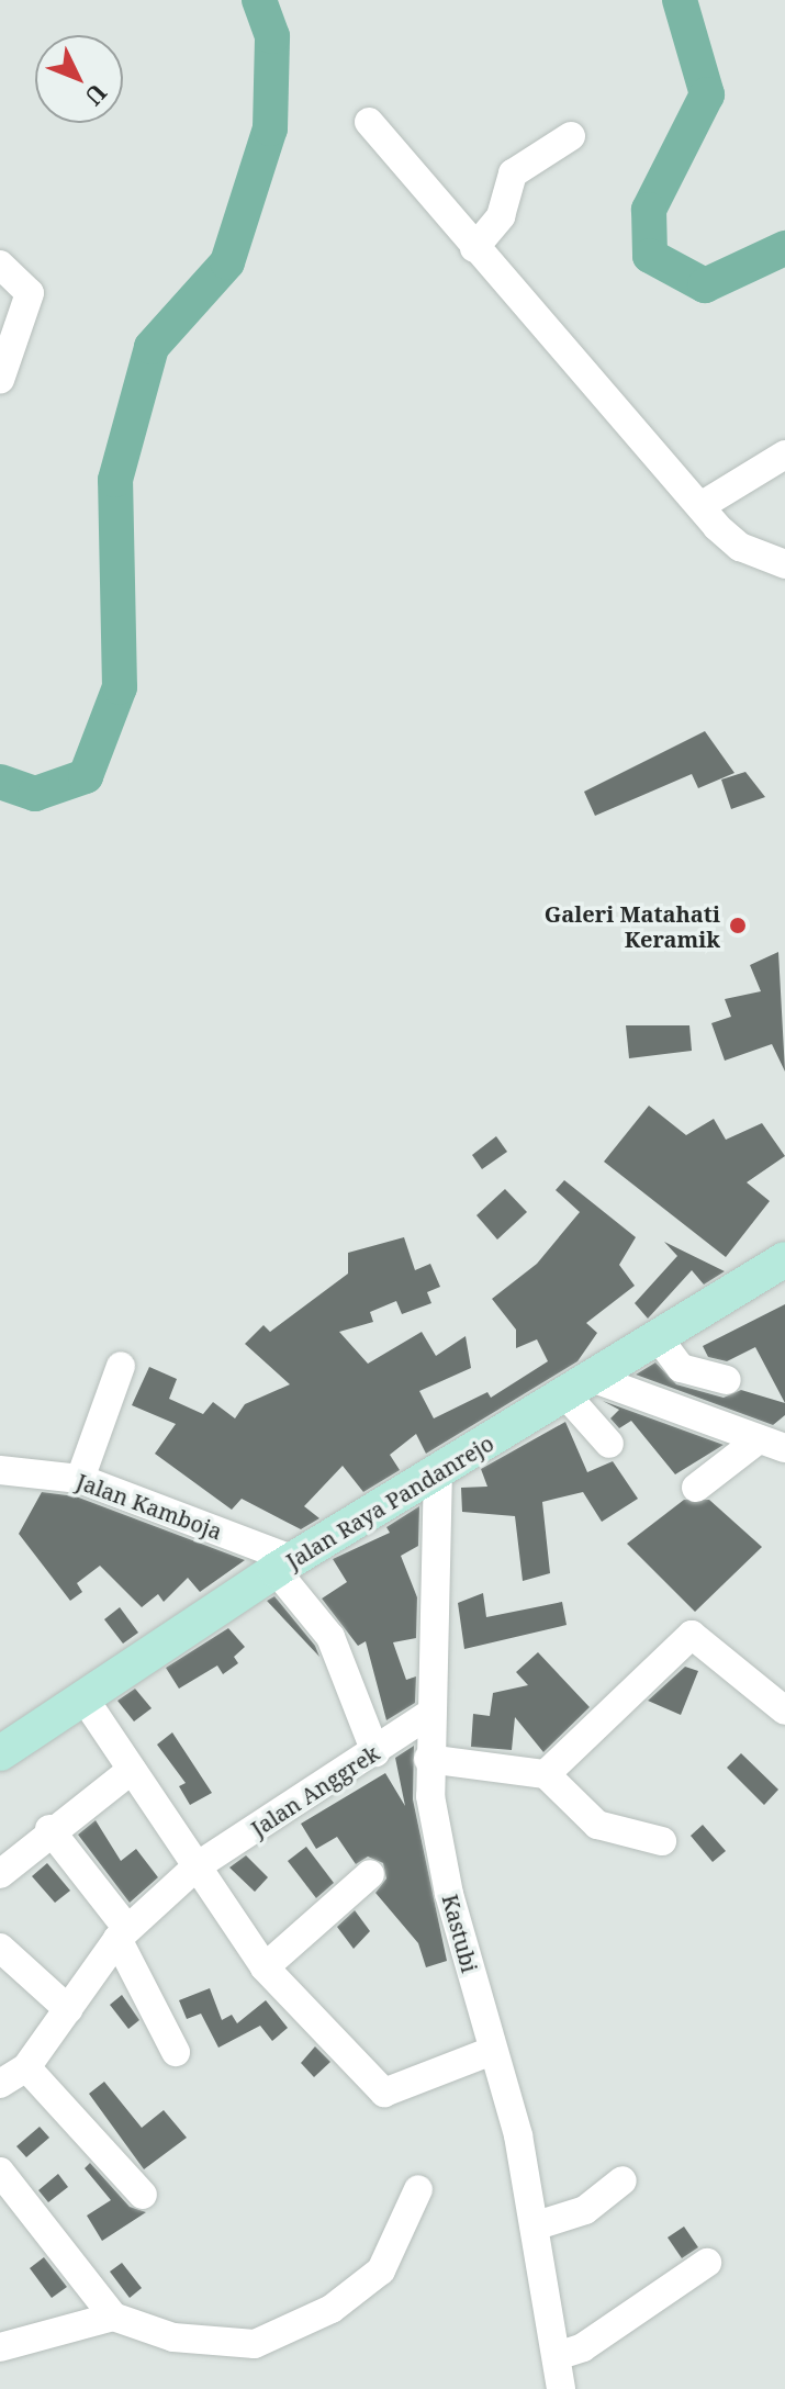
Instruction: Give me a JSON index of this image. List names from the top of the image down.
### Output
{
  "streets": {
    "main road": ["Jalan Raya Pandanrejo"],
    "street": ["Jalan Kamboja", "Jalan Anggrek", "Kastubi"]
  },
  "crossings": [
    ["Jalan Raya Pandanrejo", "Jalan Kamboja"],
    ["Jalan Raya Pandanrejo", "Kastubi"],
    ["Jalan Anggrek", "Kastubi"]
  ],
  "places": ["Galeri Matahati Keramik"],
  "north": "bottom right"
}
